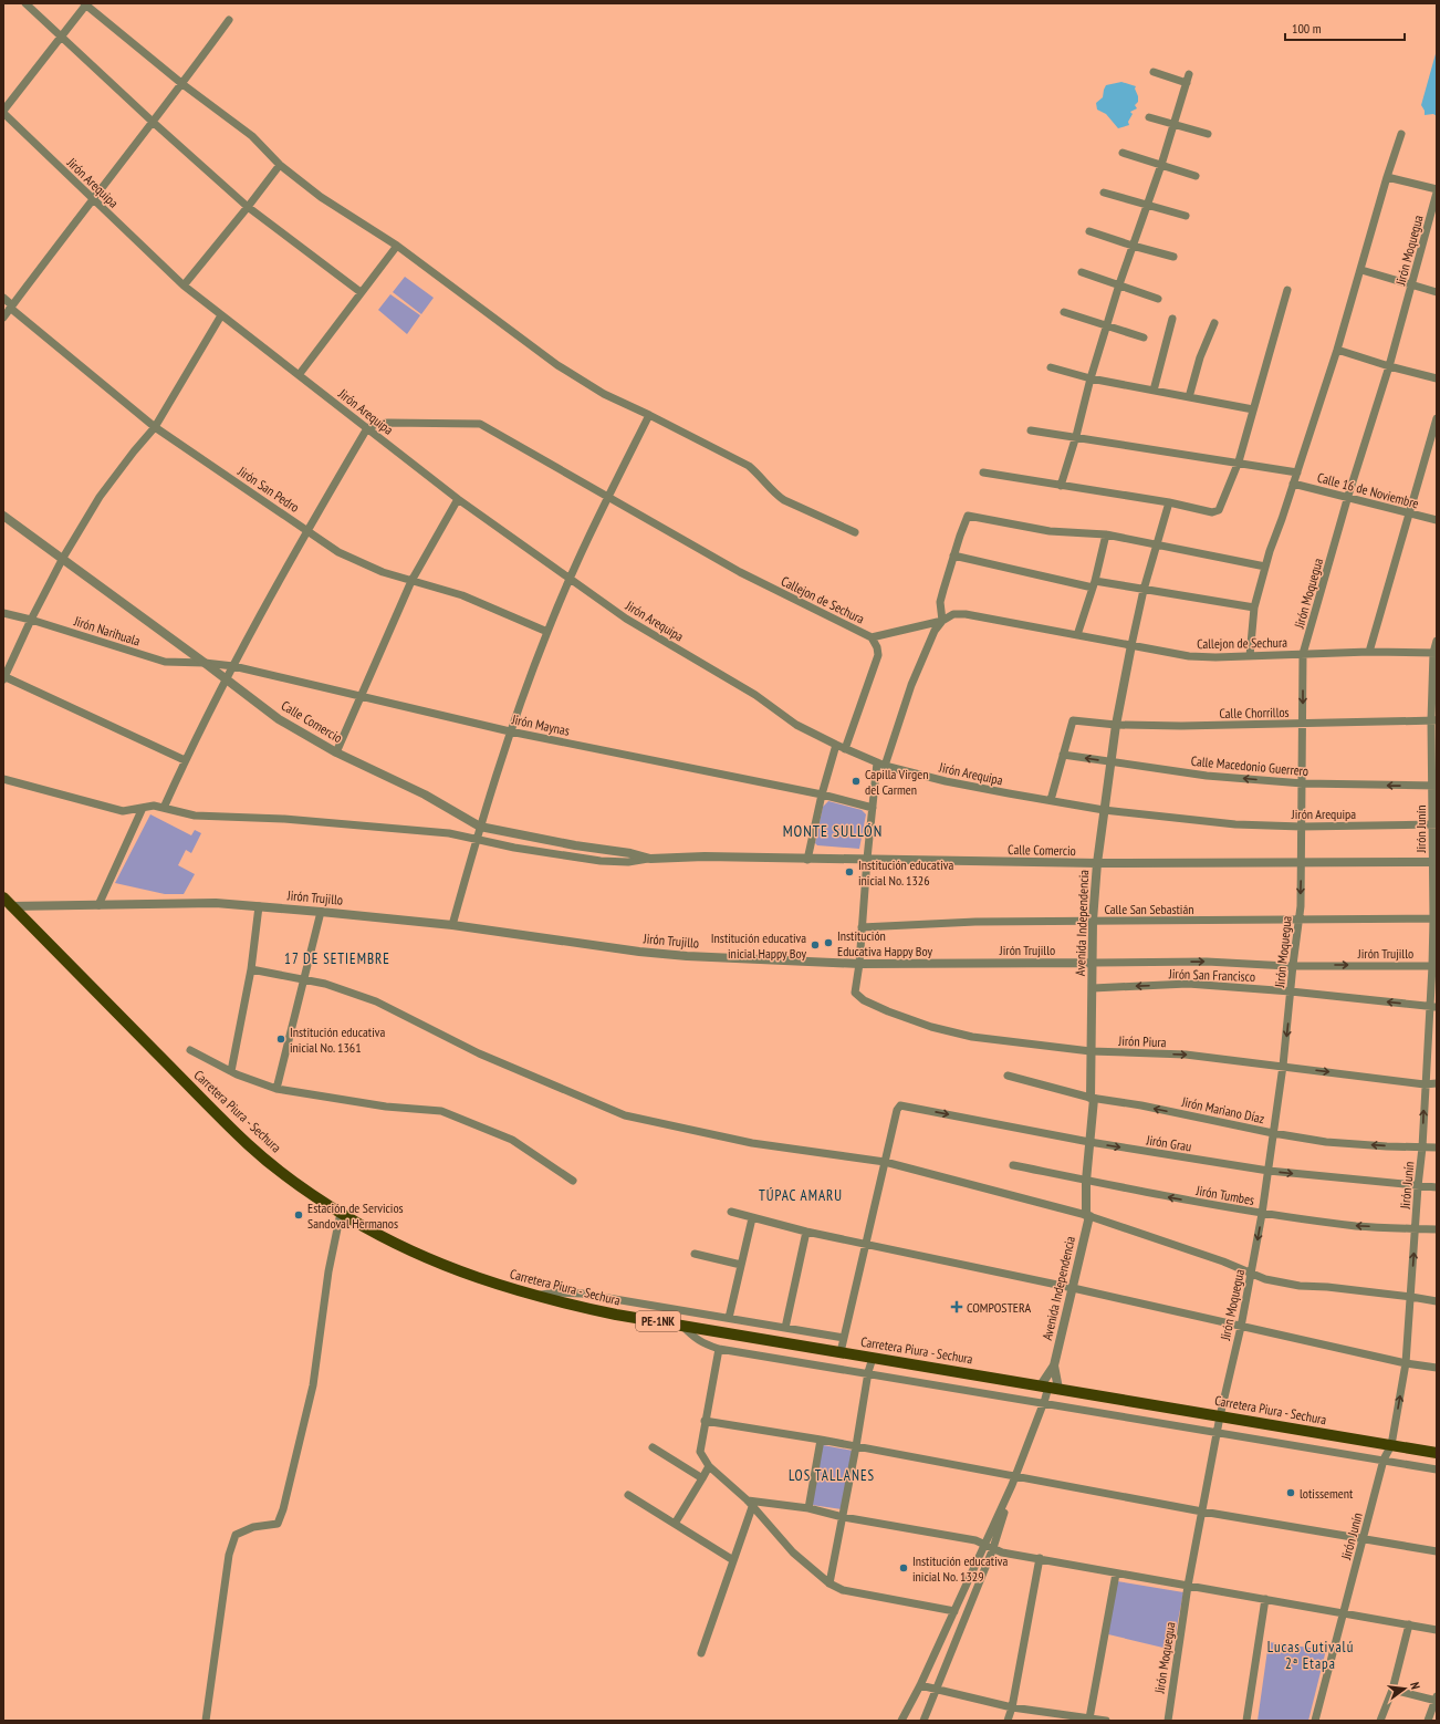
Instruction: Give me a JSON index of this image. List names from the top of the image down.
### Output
{
  "streets": {
    "main road": ["Carretera Piura - Sechura", "PE-1NK"],
    "street": [
      "Jirón Arequipa",
      "Jirón Moquegua",
      "Jirón San Pedro",
      "Calle 16 de Noviembre",
      "Callejon de Sechura",
      "Jirón Narihuala",
      "Calle Chorrillos",
      "Calle Comercio",
      "Jirón Maynas",
      "Calle Macedonio Guerrero",
      "Jirón Junín",
      "Jirón Trujillo",
      "Calle San Sebastián",
      "Avenida Independencia",
      "Jirón San Francisco",
      "Jirón Piura",
      "Jirón Mariano Díaz",
      "Jirón Grau",
      "Jirón Tumbes"
    ]
  },
  "crossings": [
    ["Jirón Arequipa", "Jirón Moquegua"],
    ["Jirón Arequipa", "Callejon de Sechura"],
    ["Jirón Arequipa", "Jirón Junín"],
    ["Jirón Arequipa", "Avenida Independencia"],
    ["Jirón Moquegua", "Calle 16 de Noviembre"],
    ["Jirón Moquegua", "Callejon de Sechura"],
    ["Jirón Moquegua", "Calle Chorrillos"],
    ["Jirón Moquegua", "Calle Comercio"],
    ["Jirón Moquegua", "Calle Macedonio Guerrero"],
    ["Jirón Moquegua", "Jirón Trujillo"],
    ["Jirón Moquegua", "Calle San Sebastián"],
    ["Jirón Moquegua", "Jirón San Francisco"],
    ["Jirón Moquegua", "Jirón Piura"],
    ["Jirón Moquegua", "Jirón Mariano Díaz"],
    ["Jirón Moquegua", "Carretera Piura - Sechura"],
    ["Jirón Moquegua", "Jirón Grau"],
    ["Jirón Moquegua", "Jirón Tumbes"],
    ["Callejon de Sechura", "Jirón Junín"],
    ["Callejon de Sechura", "Avenida Independencia"],
    ["Jirón Narihuala", "Calle Comercio"],
    ["Jirón Narihuala", "Jirón Maynas"],
    ["Calle Chorrillos", "Calle Macedonio Guerrero"],
    ["Calle Chorrillos", "Jirón Junín"],
    ["Calle Chorrillos", "Avenida Independencia"],
    ["Calle Comercio", "Jirón Maynas"],
    ["Calle Comercio", "Jirón Junín"],
    ["Calle Comercio", "Avenida Independencia"],
    ["Calle Macedonio Guerrero", "Jirón Junín"],
    ["Calle Macedonio Guerrero", "Avenida Independencia"],
    ["Jirón Junín", "Jirón Trujillo"],
    ["Jirón Junín", "Calle San Sebastián"],
    ["Jirón Junín", "Jirón San Francisco"],
    ["Jirón Junín", "Jirón Piura"],
    ["Jirón Junín", "Jirón Mariano Díaz"],
    ["Jirón Junín", "Carretera Piura - Sechura"],
    ["Jirón Junín", "Jirón Grau"],
    ["Jirón Junín", "Jirón Tumbes"],
    ["Jirón Trujillo", "Avenida Independencia"],
    ["Jirón Trujillo", "Jirón Piura"],
    ["Jirón Trujillo", "Carretera Piura - Sechura"],
    ["Calle San Sebastián", "Avenida Independencia"],
    ["Avenida Independencia", "Jirón San Francisco"],
    ["Avenida Independencia", "Jirón Piura"],
    ["Avenida Independencia", "Jirón Mariano Díaz"],
    ["Avenida Independencia", "Carretera Piura - Sechura"],
    ["Avenida Independencia", "Jirón Grau"],
    ["Avenida Independencia", "Jirón Tumbes"]
  ],
  "one_way": [
    "Calle Macedonio Guerrero",
    "Jirón San Francisco",
    "Jirón Piura",
    "Jirón Mariano Díaz",
    "Jirón Grau"
  ],
  "districts": [
    "MONTE SULLÓN",
    "17 DE SETIEMBRE",
    "TÚPAC AMARU",
    "LOS TALLANES",
    "Lucas Cutivalú 2ª Etapa"
  ],
  "places": {
    "other": [
      "Capilla Virgen del Carmen",
      "Institución educativa inicial No. 1326",
      "Institución Educativa Happy Boy",
      "Institución educativa inicial Happy Boy",
      "Institución educativa inicial No. 1361",
      "Estación de Servicios Sandoval Hermanos",
      "lotissement",
      "Institución educativa inicial No. 1329"
    ],
    "health": ["COMPOSTERA"]
  },
  "scale_bar": "100 m",
  "north": "right"
}
